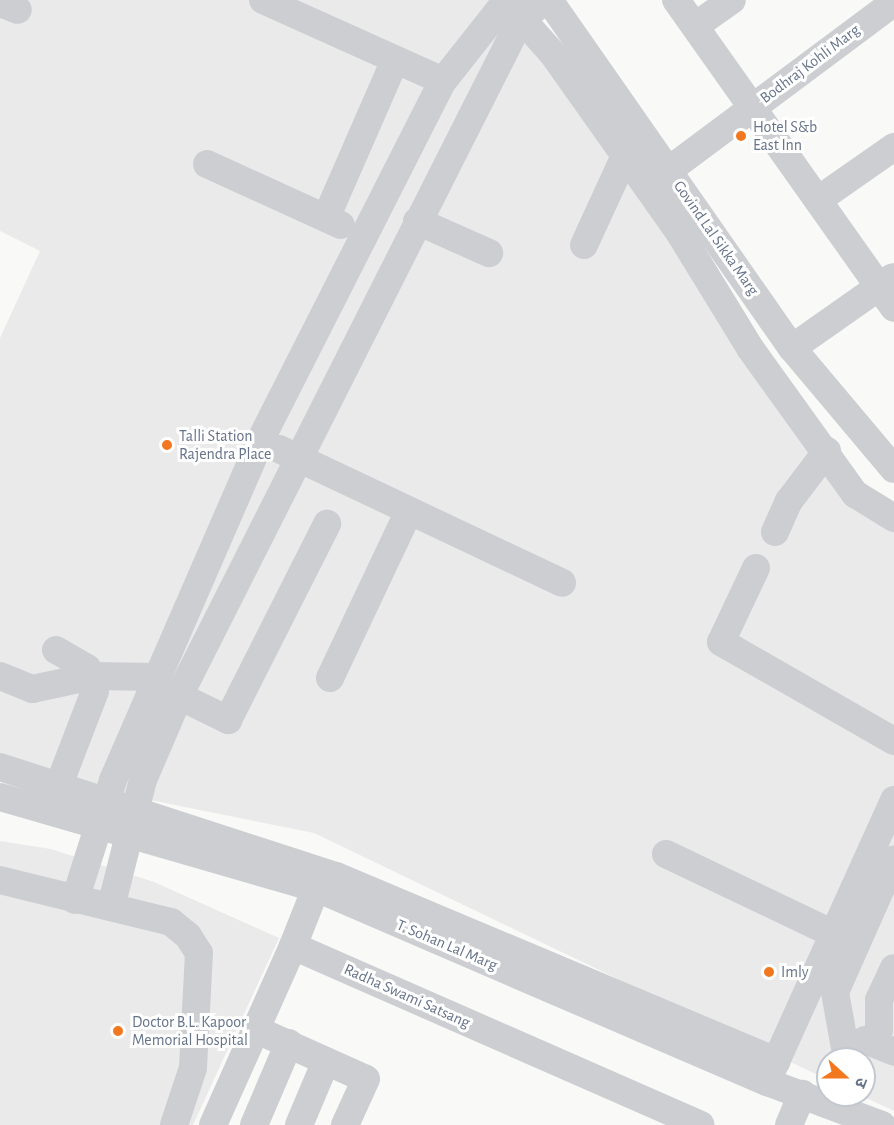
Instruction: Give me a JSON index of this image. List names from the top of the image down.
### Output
{
  "streets": {
    "street": [
      "Bodhraj Kohli Marg",
      "Govind Lal Sikka Marg",
      "T. Sohan Lal Marg",
      "Radha Swami Satsang"
    ]
  },
  "crossings": [
    ["Bodhraj Kohli Marg", "Govind Lal Sikka Marg"]
  ],
  "places": [
    "Hotel S&b East Inn",
    "Talli Station Rajendra Place",
    "Imly",
    "Doctor B.L. Kapoor Memorial Hospital"
  ],
  "north": "right"
}
